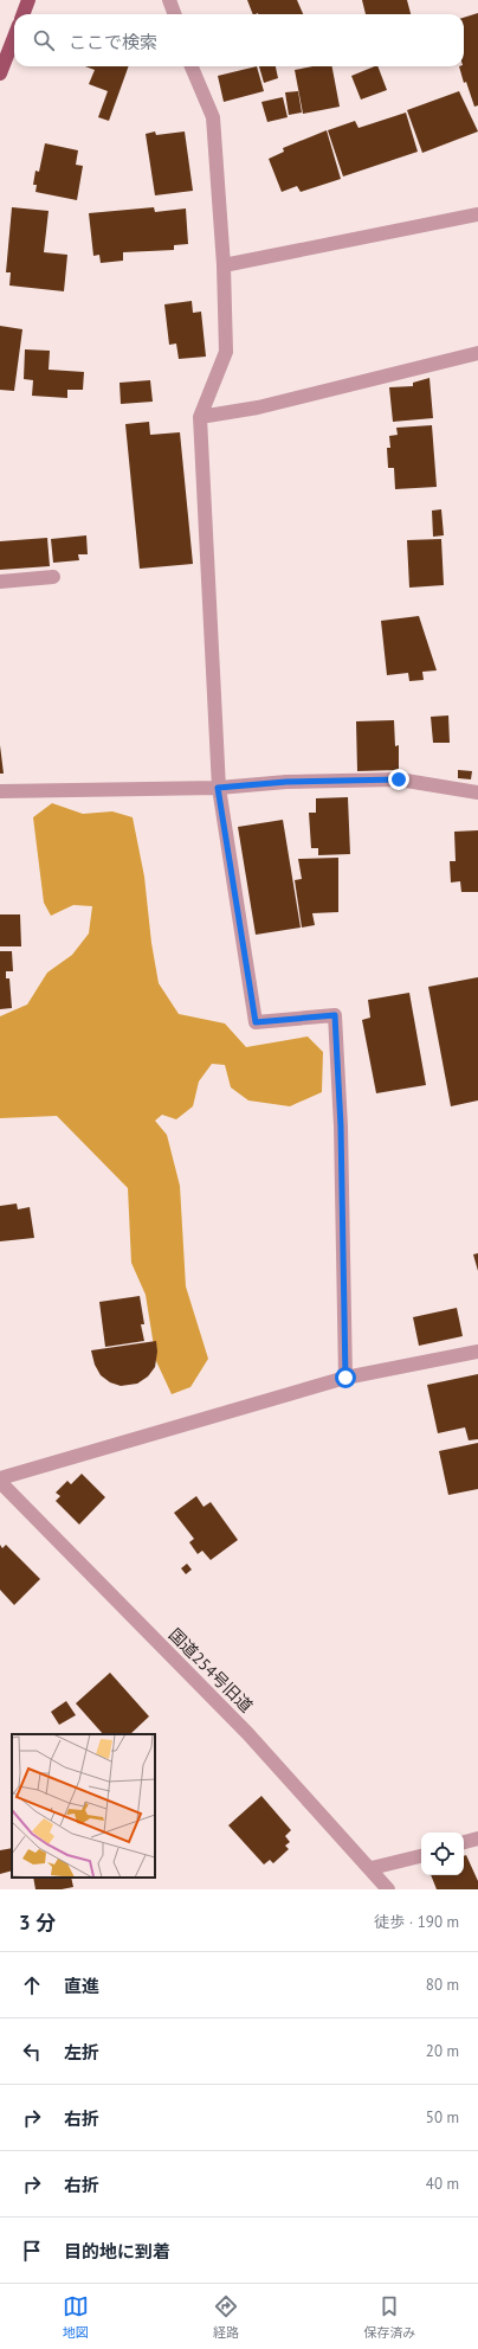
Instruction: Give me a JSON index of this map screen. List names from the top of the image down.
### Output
{
  "streets": {
    "street": ["国道254号旧道"]
  },
  "page": {
    "search": "ここで検索",
    "heading": ["3 分", "徒歩 · 190 m"],
    "list": [
      ["直進", "80 m"],
      ["左折", "20 m"],
      ["右折", "50 m"],
      ["右折", "40 m"],
      "目的地に到着"
    ],
    "nav": ["地図", "経路", "保存済み"]
  }
}
